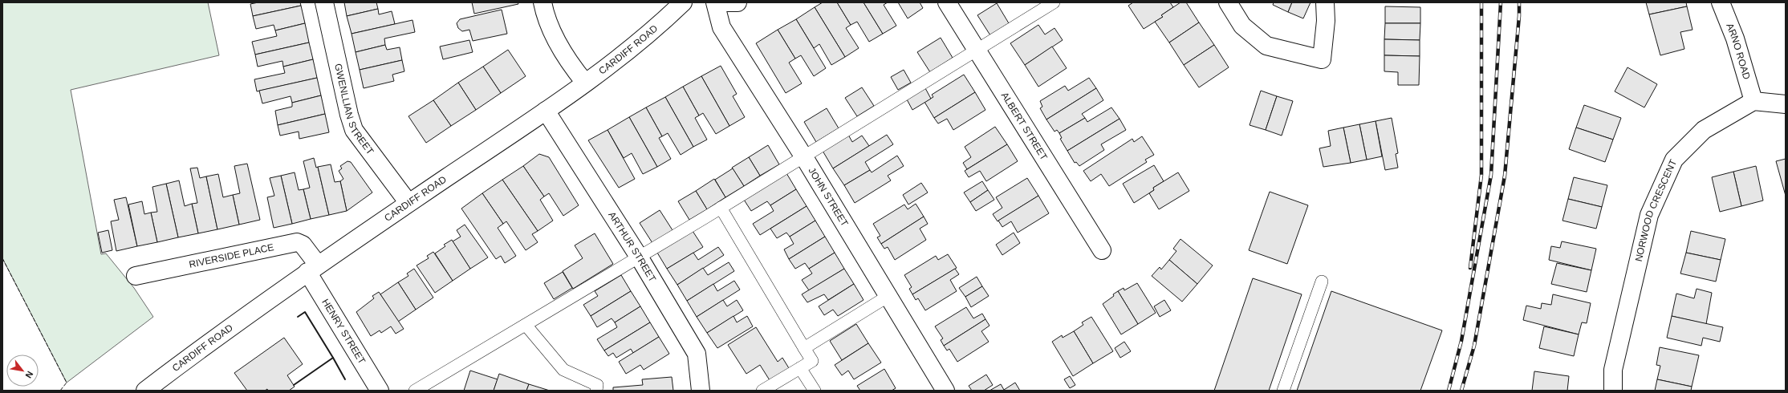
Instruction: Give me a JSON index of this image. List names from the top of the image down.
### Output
{
  "streets": {
    "street": [
      "CARDIFF ROAD",
      "ARNO ROAD",
      "GWENLLIAN STREET",
      "ALBERT STREET",
      "JOHN STREET",
      "NORWOOD CRESCENT",
      "ARTHUR STREET",
      "RIVERSIDE PLACE",
      "HENRY STREET"
    ]
  },
  "crossings": [
    ["CARDIFF ROAD", "GWENLLIAN STREET"],
    ["CARDIFF ROAD", "ARTHUR STREET"],
    ["CARDIFF ROAD", "RIVERSIDE PLACE"],
    ["CARDIFF ROAD", "HENRY STREET"],
    ["ARNO ROAD", "NORWOOD CRESCENT"],
    ["RIVERSIDE PLACE", "HENRY STREET"]
  ],
  "north": "bottom right"
}
